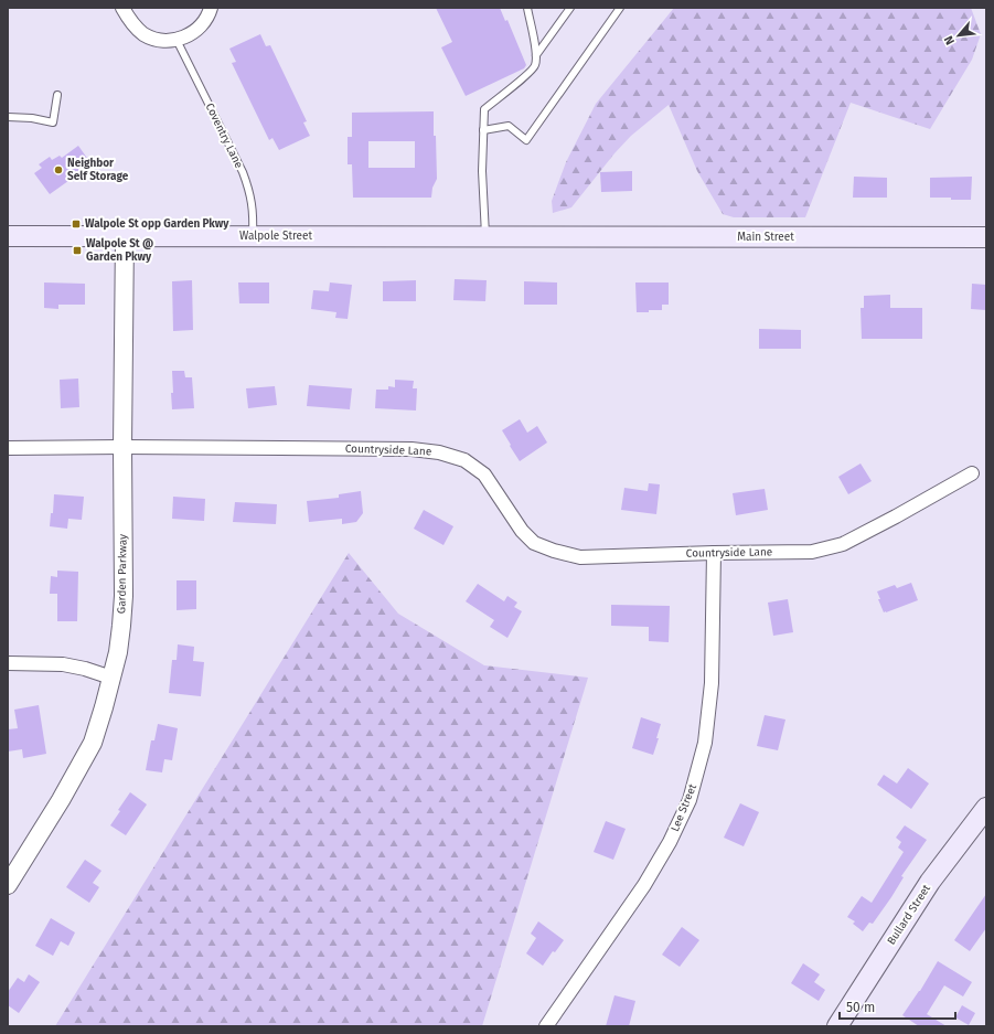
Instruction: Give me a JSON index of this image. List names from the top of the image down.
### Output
{
  "streets": {
    "main road": ["Walpole Street", "Main Street", "Bullard Street"],
    "street": ["Countryside Lane", "Garden Parkway", "Lee Street"],
    "lane": ["Coventry Lane"]
  },
  "crossings": [
    ["Coventry Lane", "Walpole Street"],
    ["Walpole Street", "Main Street"],
    ["Walpole Street", "Garden Parkway"],
    ["Countryside Lane", "Garden Parkway"],
    ["Countryside Lane", "Lee Street"]
  ],
  "places": {
    "other": ["Neighbor Self Storage"],
    "transit": ["Walpole St opp Garden Pkwy", "Walpole St @ Garden Pkwy"]
  },
  "scale_bar": "50 m",
  "north": "bottom left"
}
